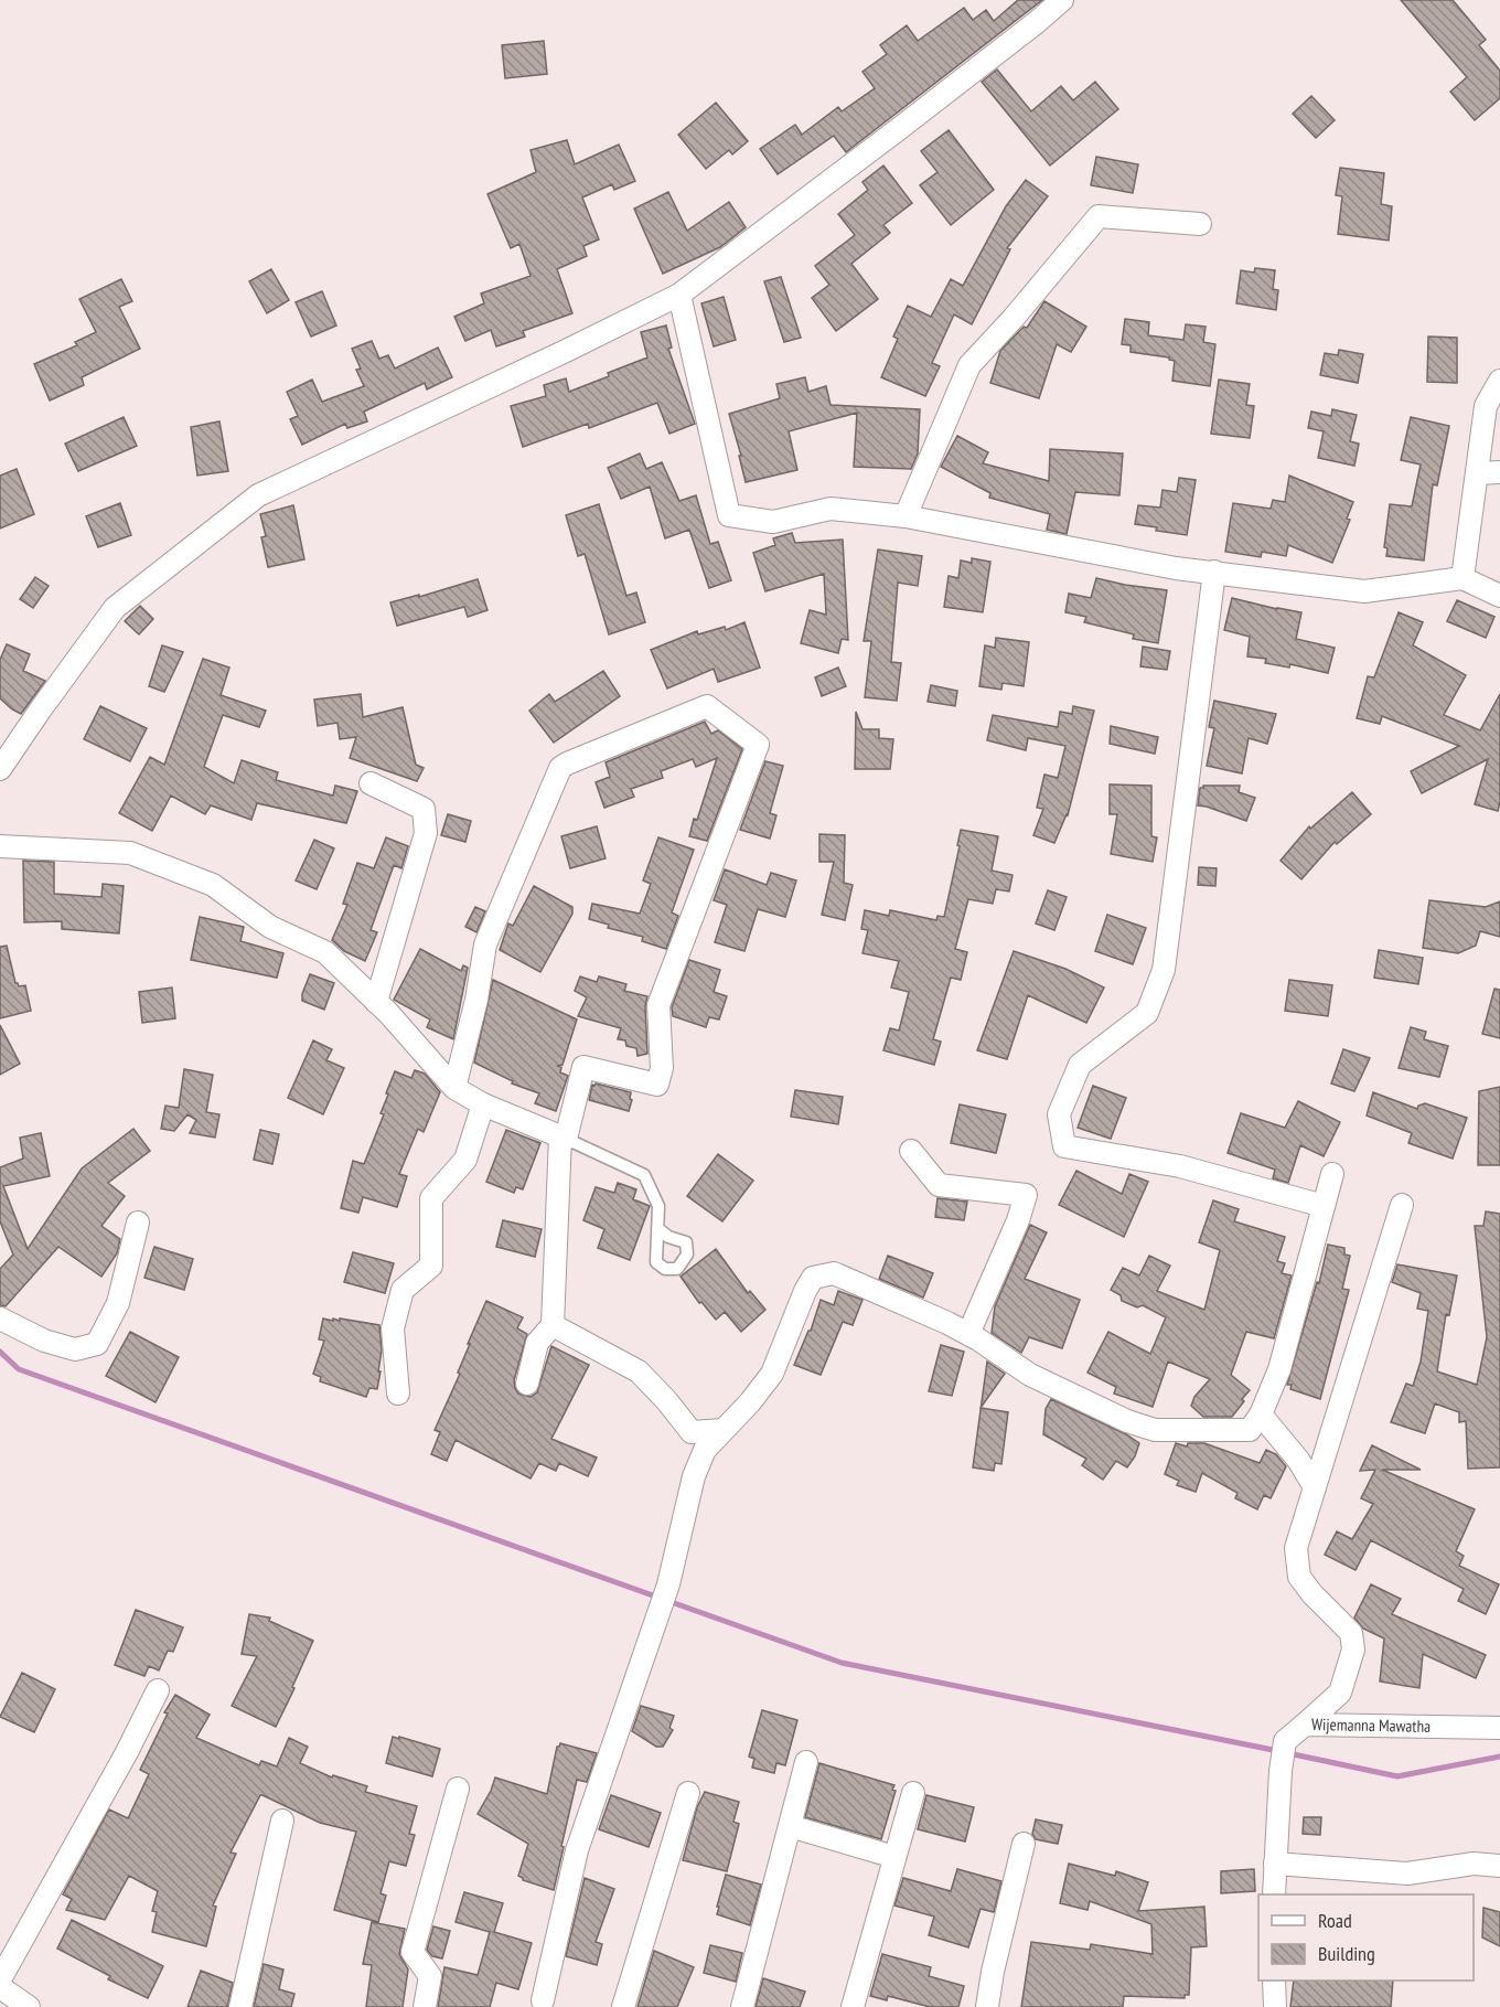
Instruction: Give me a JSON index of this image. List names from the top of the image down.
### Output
{
  "streets": {
    "street": ["Wijemanna Mawatha"]
  },
  "legend": ["Road", "Building"]
}
